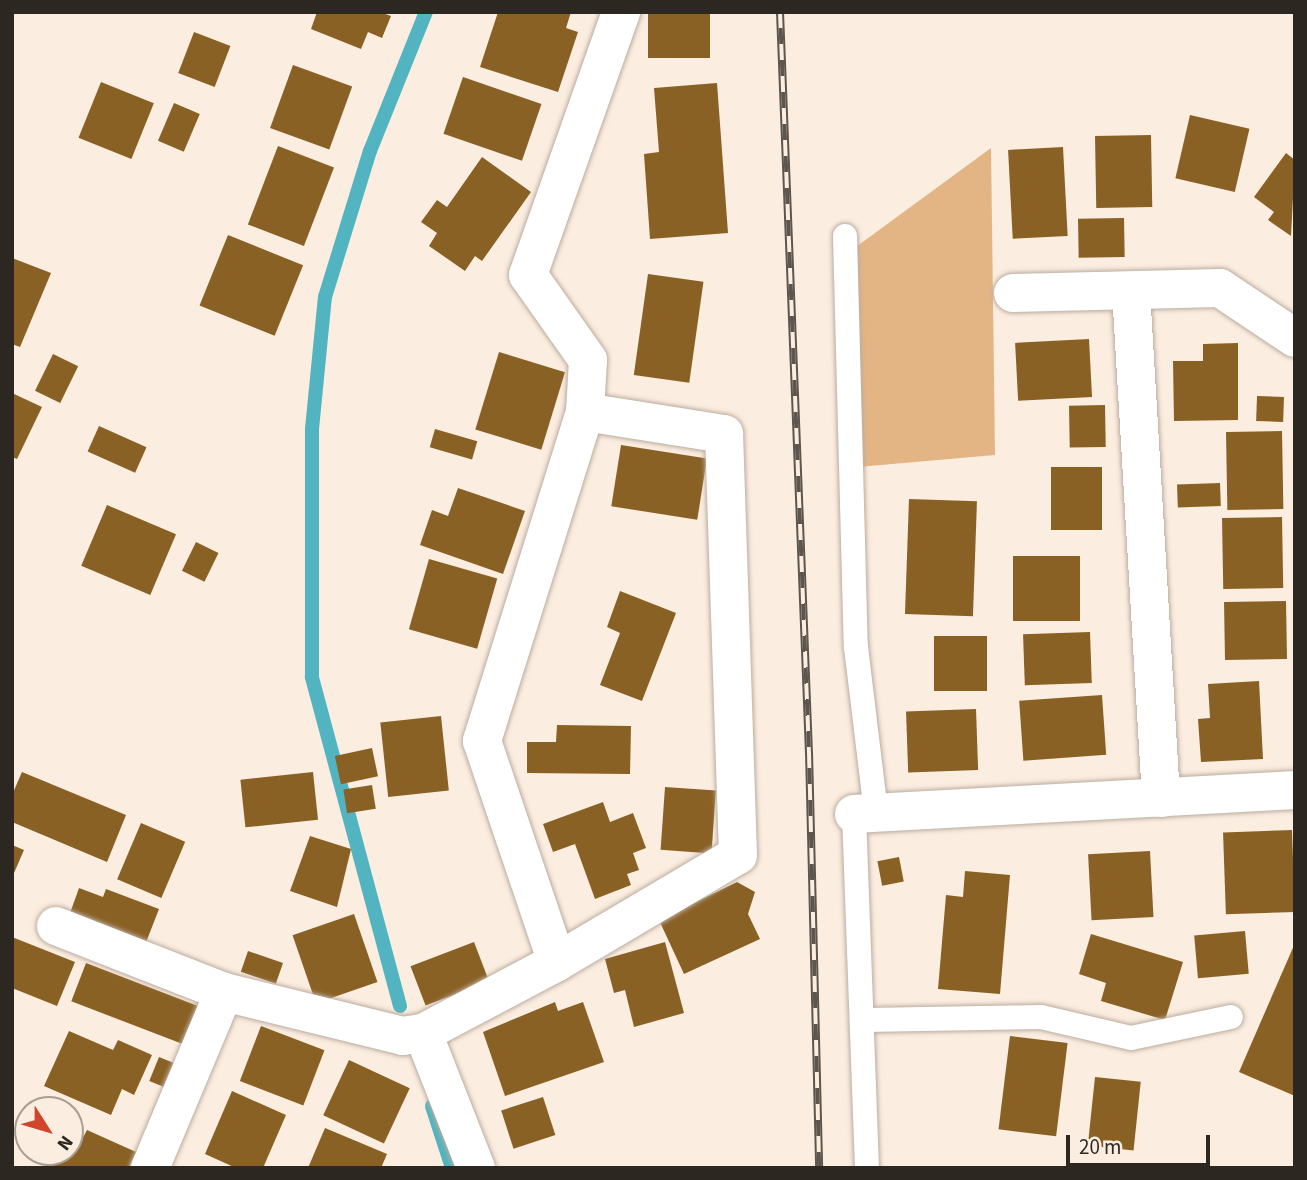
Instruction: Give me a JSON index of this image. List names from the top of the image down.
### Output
{
  "scale_bar": "20 m",
  "north": "bottom right"
}
